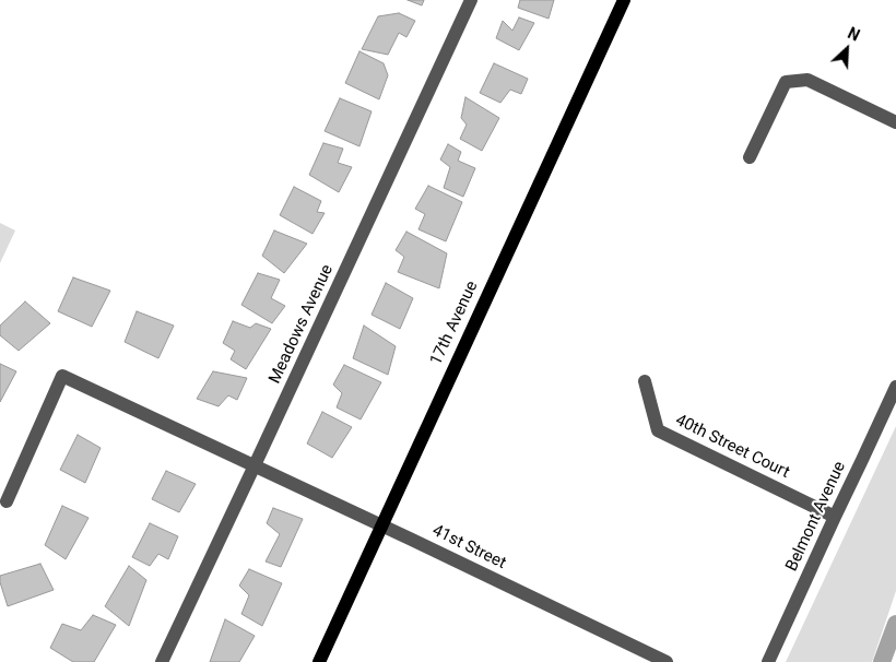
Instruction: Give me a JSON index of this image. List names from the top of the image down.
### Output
{
  "streets": {
    "main road": ["17th Avenue"],
    "street": [
      "Meadows Avenue",
      "40th Street Court",
      "Belmont Avenue",
      "41st Street"
    ]
  },
  "crossings": [
    ["17th Avenue", "41st Street"],
    ["Meadows Avenue", "41st Street"],
    ["40th Street Court", "Belmont Avenue"]
  ],
  "north": "top right"
}
